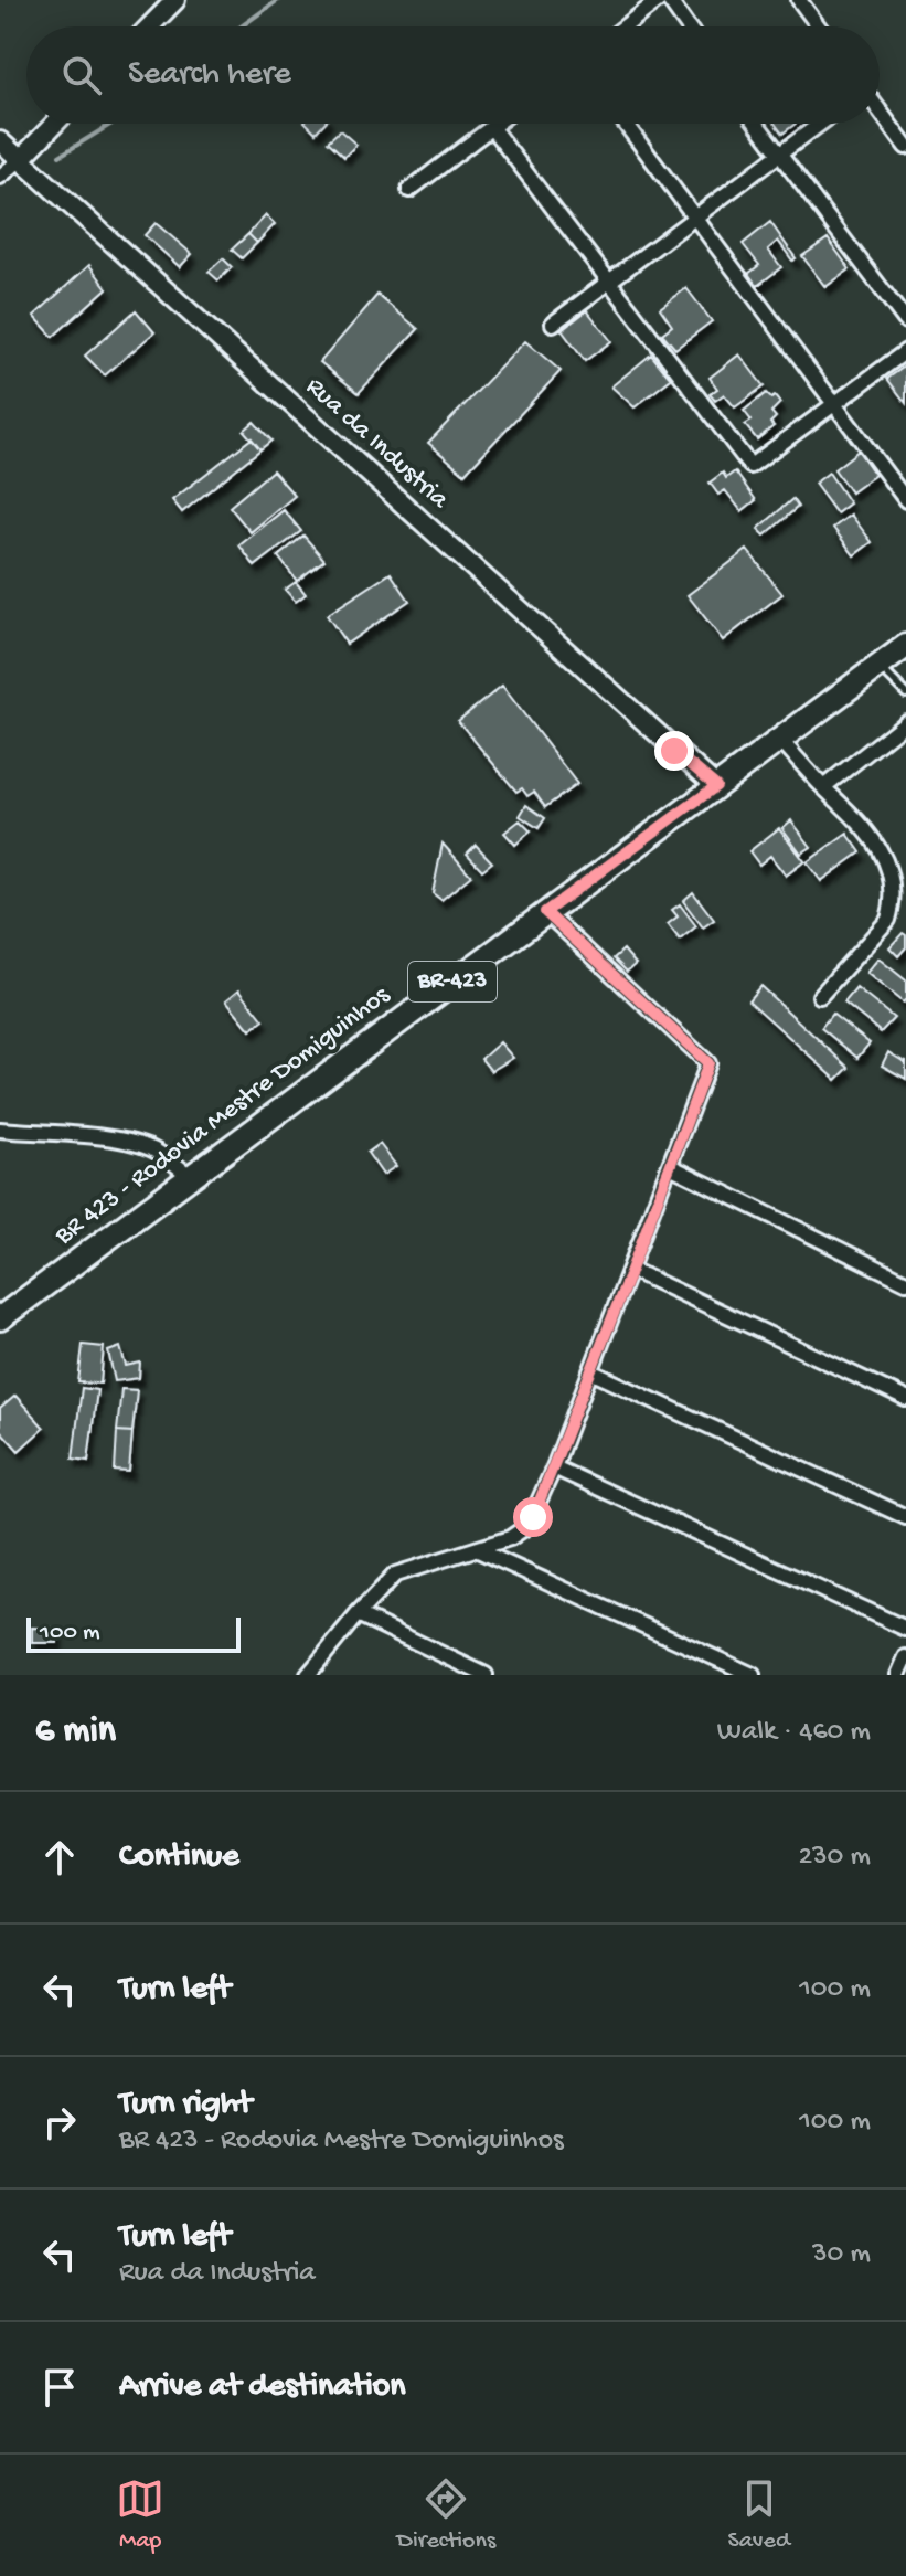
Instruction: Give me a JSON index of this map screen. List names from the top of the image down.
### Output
{
  "streets": {
    "main road": ["BR-423", "BR 423 - Rodovia Mestre Domiguinhos"],
    "street": ["Rua da Industria"]
  },
  "crossings": [
    ["Rua da Industria", "BR 423 - Rodovia Mestre Domiguinhos"]
  ],
  "scale_bar": "100 m",
  "page": {
    "search": "Search here",
    "scale": "100 m",
    "heading": ["6 min", "Walk · 460 m"],
    "list": [
      ["Continue", "230 m"],
      ["Turn left", "100 m"],
      ["Turn right", "BR 423 - Rodovia Mestre Domiguinhos", "100 m"],
      ["Turn left", "Rua da Industria", "30 m"],
      "Arrive at destination"
    ],
    "nav": ["Map", "Directions", "Saved"]
  }
}
